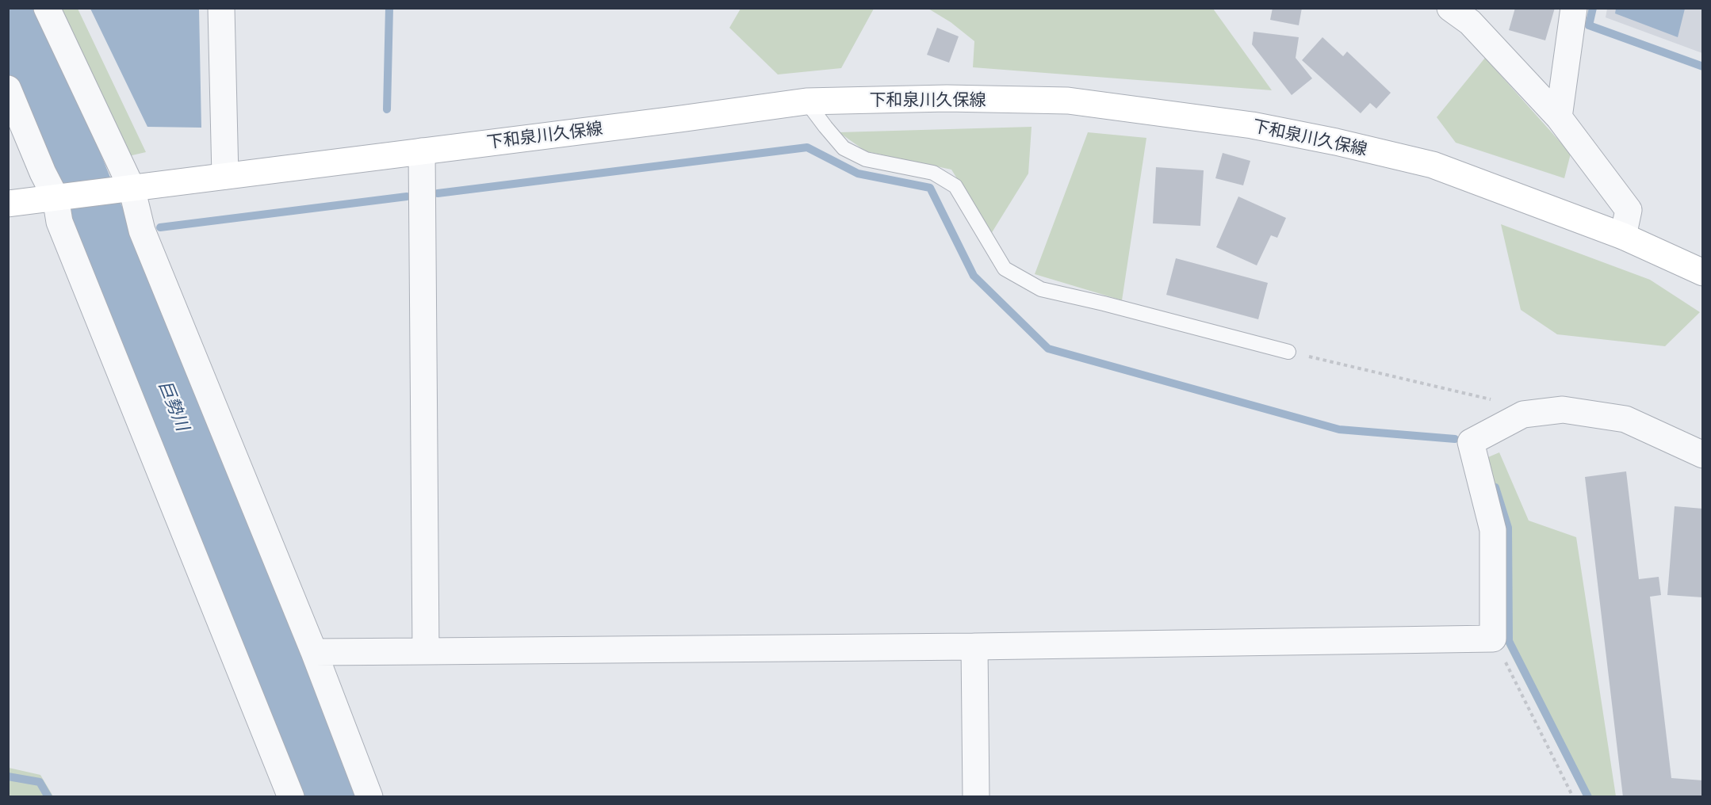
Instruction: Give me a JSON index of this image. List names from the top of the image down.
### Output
{
  "streets": {
    "street": ["下和泉川久保線"]
  },
  "water": ["巨勢川"]
}
